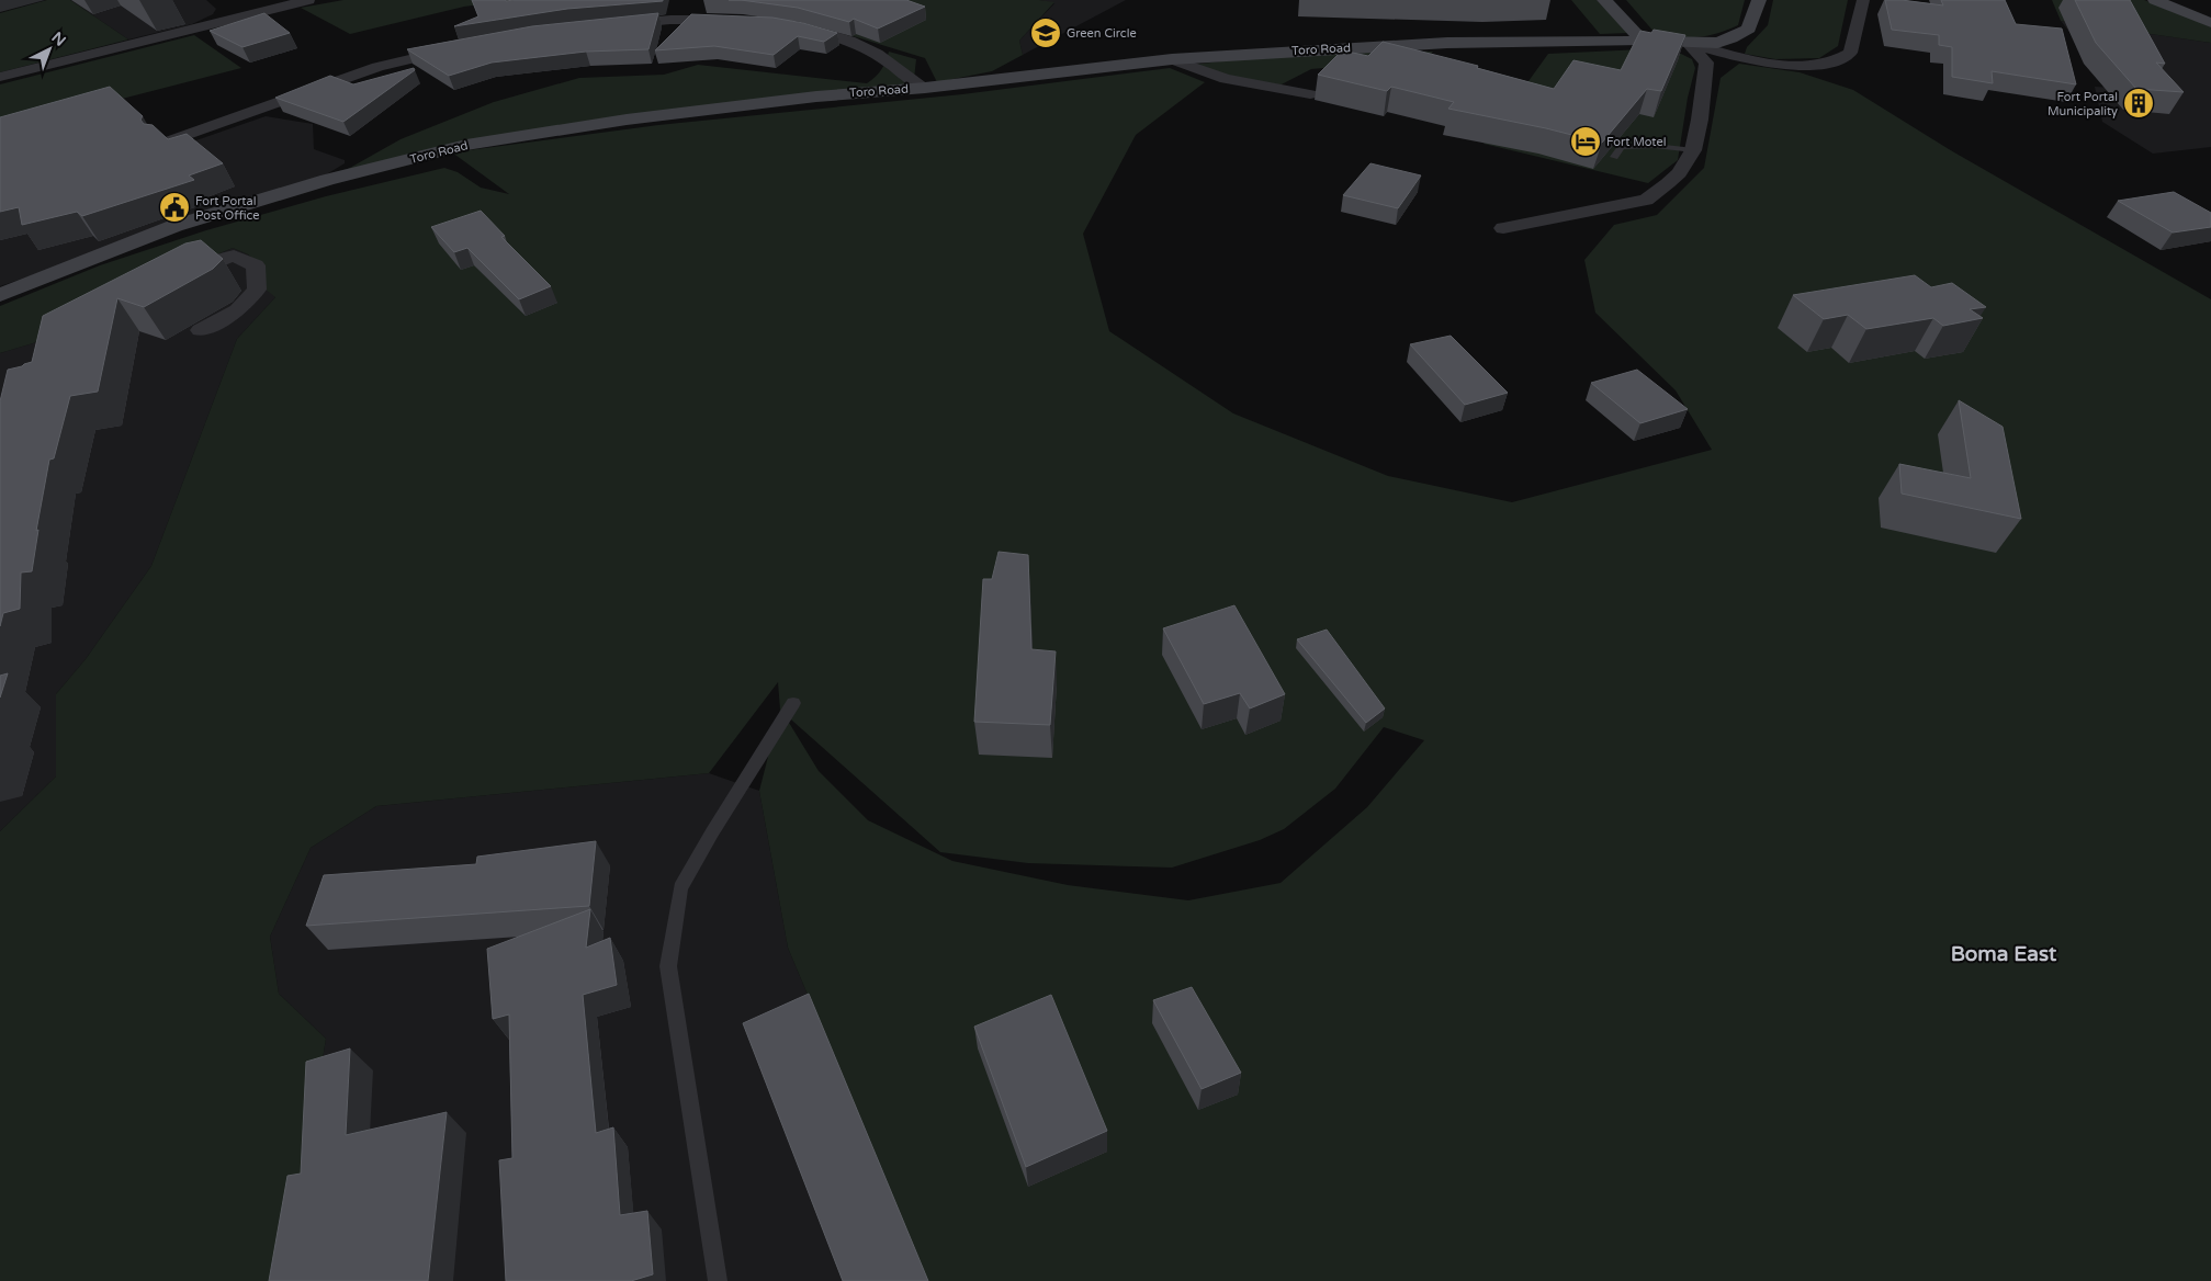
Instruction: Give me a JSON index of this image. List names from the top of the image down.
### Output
{
  "streets": {
    "main road": ["Toro Road"]
  },
  "districts": ["Boma East"],
  "places": {
    "school or university": ["Green Circle"],
    "building": ["Fort Portal Municipality"],
    "hotel": ["Fort Motel"],
    "public building": ["Fort Portal Post Office"]
  },
  "north": "top right"
}
